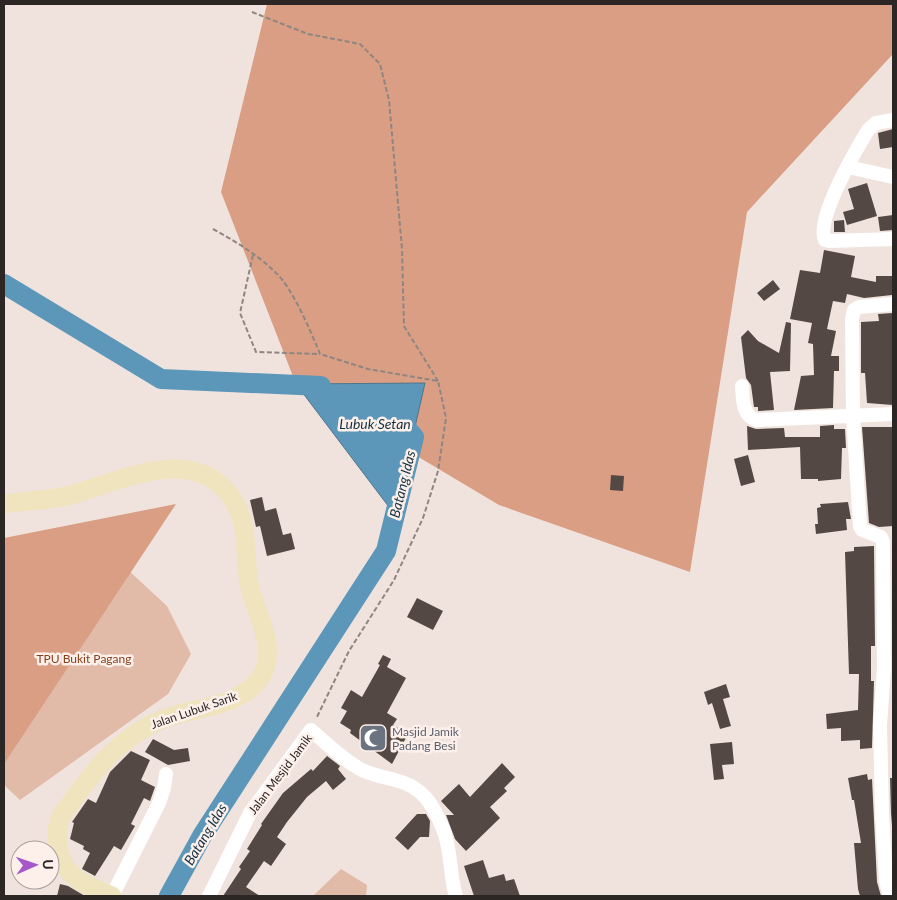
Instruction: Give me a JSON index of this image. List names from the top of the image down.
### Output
{
  "streets": {
    "street": ["Jalan Lubuk Sarik", "Jalan Mesjid Jamik"]
  },
  "water": ["Lubuk Setan", "Batang Idas"],
  "parks": ["TPU Bukit Pagang"],
  "places": {
    "mosque": ["Masjid Jamik Padang Besi"]
  },
  "north": "right"
}
